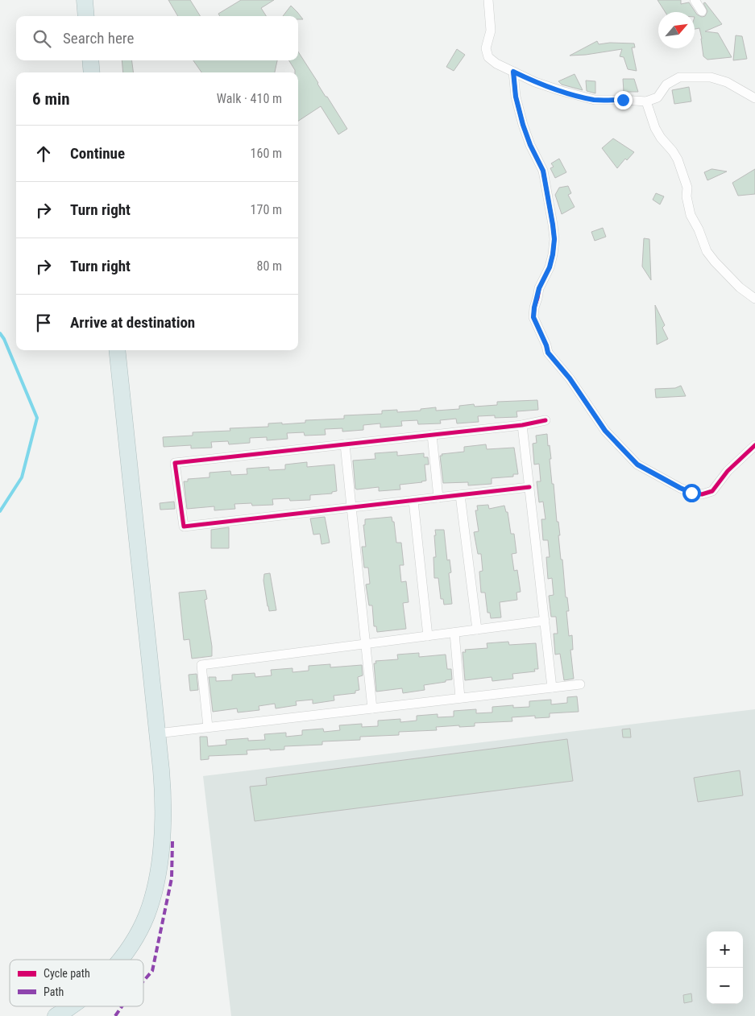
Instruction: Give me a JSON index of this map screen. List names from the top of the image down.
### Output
{
  "legend": ["Cycle path", "Path"],
  "north": "top right",
  "page": {
    "search": "Search here",
    "heading": ["6 min", "Walk · 410 m"],
    "list": [
      ["Continue", "160 m"],
      ["Turn right", "170 m"],
      ["Turn right", "80 m"],
      "Arrive at destination"
    ],
    "map_buttons": ["+", "−"]
  }
}
